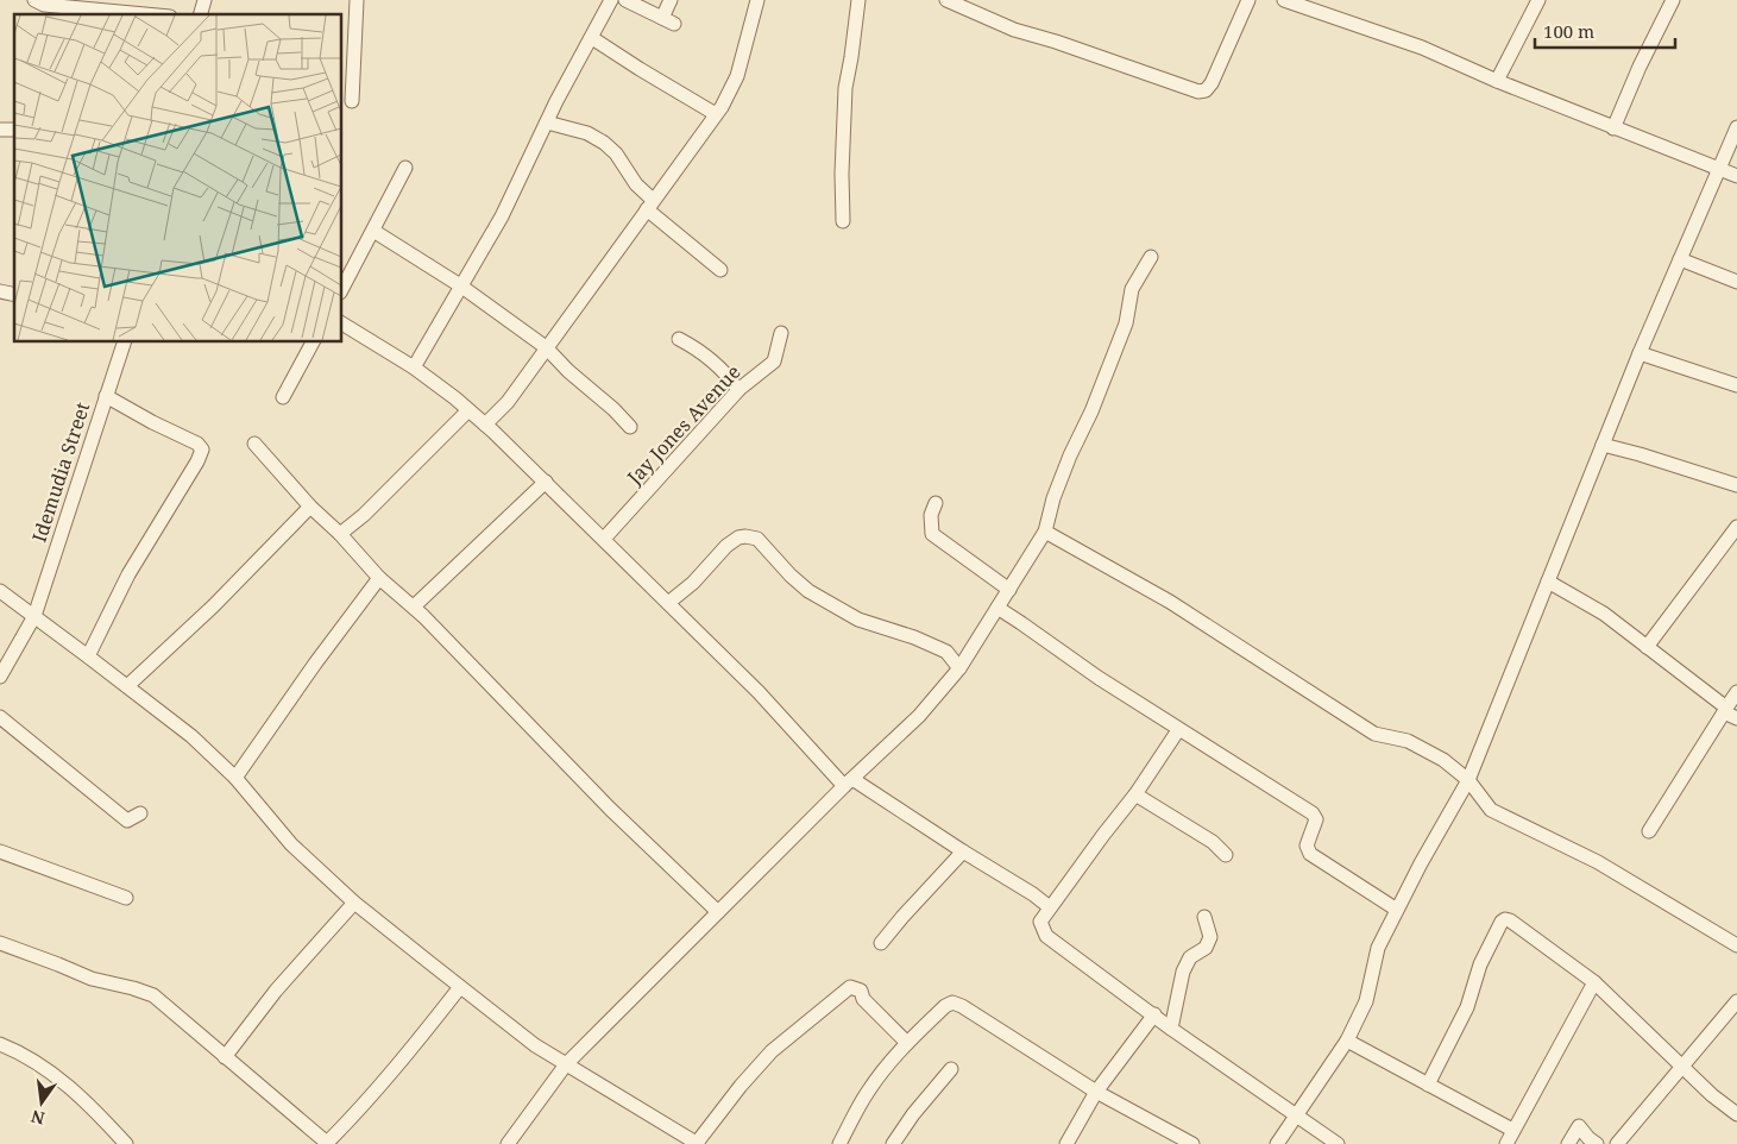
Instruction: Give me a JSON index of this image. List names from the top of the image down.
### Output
{
  "streets": {
    "street": ["Jay Jones Avenue", "Idemudia Street"]
  },
  "scale_bar": "100 m",
  "north": "bottom"
}
